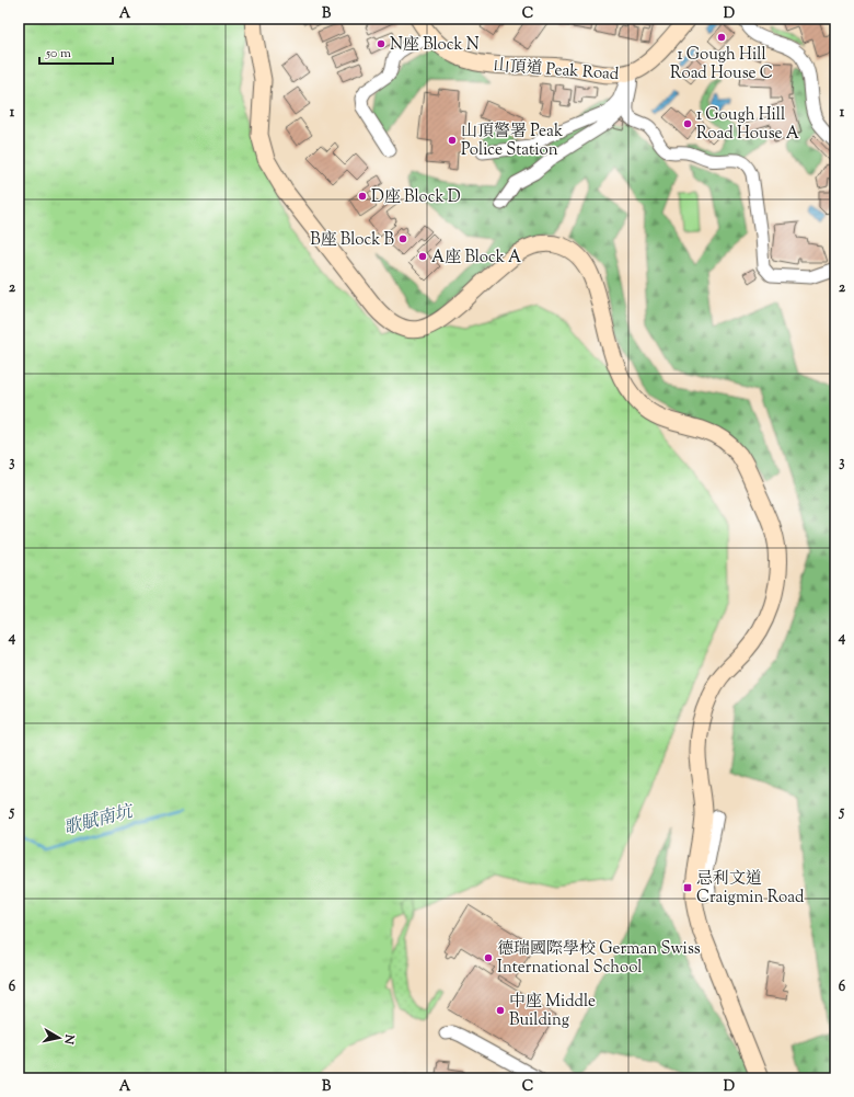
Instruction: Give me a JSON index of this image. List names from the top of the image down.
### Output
{
  "streets": {
    "main road": ["山頂道 Peak Road"]
  },
  "water": ["歌賦南坑"],
  "places": {
    "other": [
      "1 Gough Hill Road House C",
      "N座 Block N",
      "1 Gough Hill Road House A",
      "山頂警署 Peak Police Station",
      "D座 Block D",
      "B座 Block B",
      "A座 Block A",
      "德瑞國際學校 German Swiss International School",
      "中座 Middle Building"
    ],
    "transit": ["忌利文道 Craigmin Road"]
  },
  "scale_bar": "50 m",
  "north": "right",
  "grid": {
    "columns": [
      "A",
      "B",
      "C",
      "D"
    ],
    "rows": [
      "1",
      "2",
      "3",
      "4",
      "5",
      "6"
    ]
  }
}
